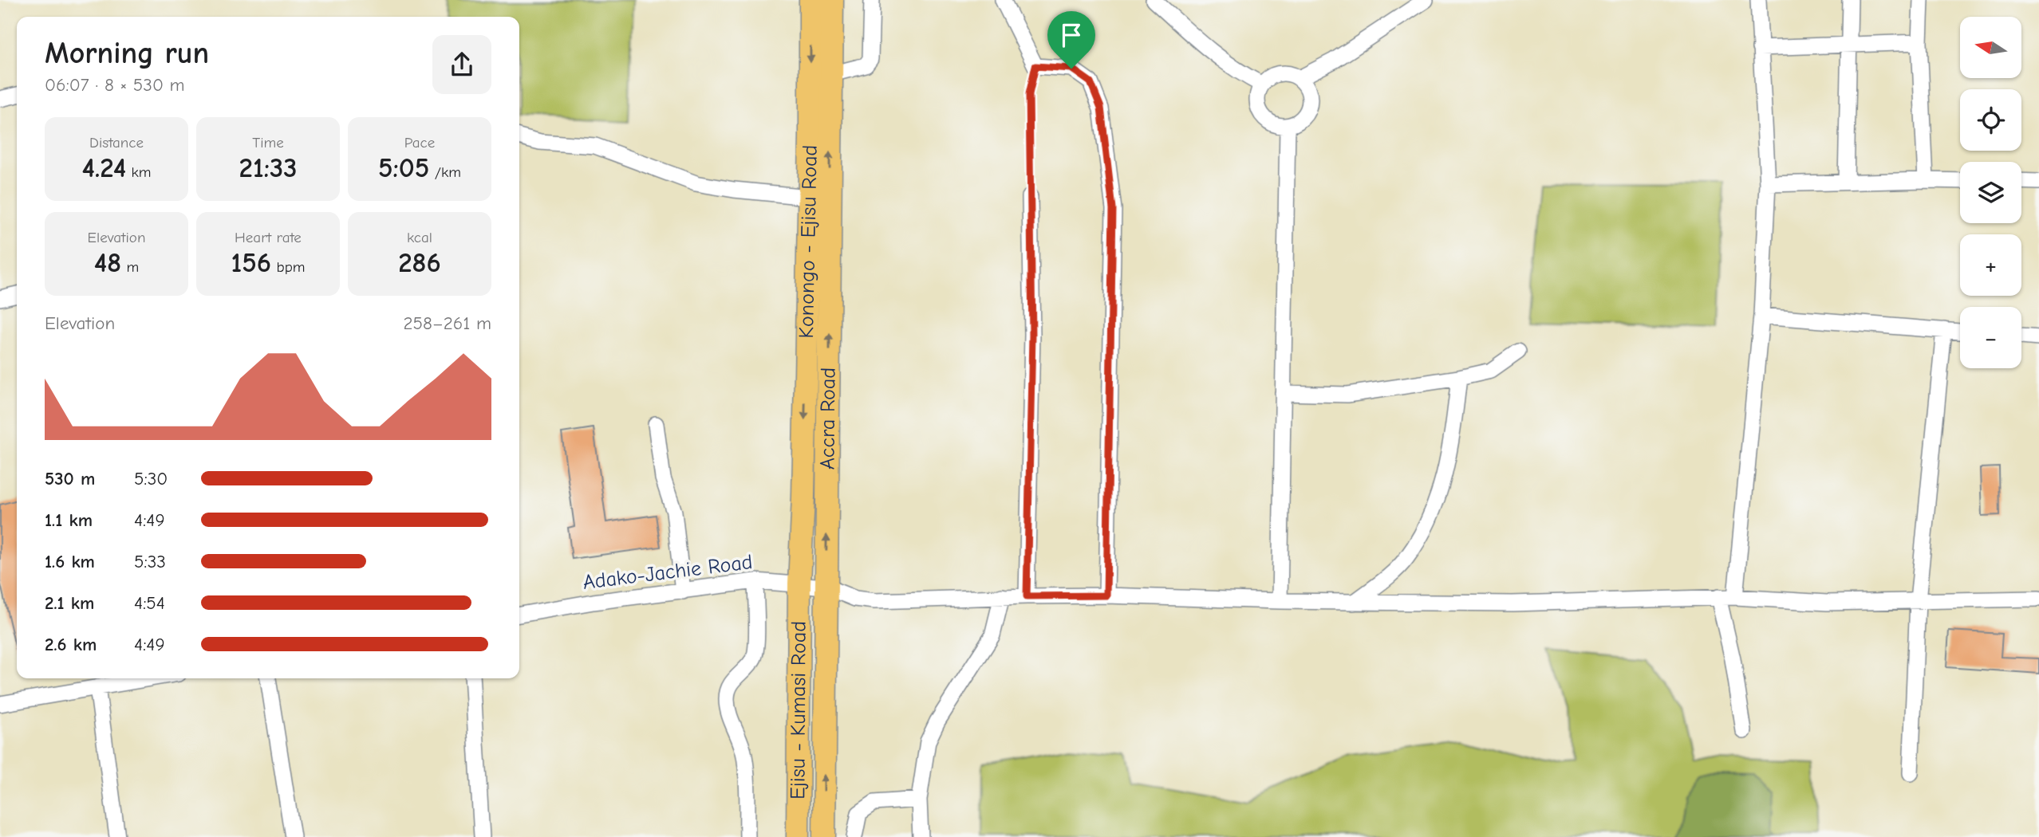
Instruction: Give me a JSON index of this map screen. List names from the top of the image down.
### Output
{
  "streets": {
    "highway": ["Konongo - Ejisu Road", "Accra Road", "Ejisu - Kumasi Road"],
    "street": ["Adako-Jachie Road"]
  },
  "crossings": [
    ["Konongo - Ejisu Road", "Adako-Jachie Road"],
    ["Konongo - Ejisu Road", "Ejisu - Kumasi Road"],
    ["Accra Road", "Adako-Jachie Road"],
    ["Adako-Jachie Road", "Ejisu - Kumasi Road"]
  ],
  "one_way": ["Konongo - Ejisu Road", "Accra Road"],
  "north": "left",
  "page": {
    "map_buttons": ["+", "−"],
    "heading": ["Morning run", "06:07 · 8 × 530 m"],
    "stats": [
      ["Distance", "4.24 km"],
      ["Time", "21:33"],
      ["Pace", "5:05 /km"],
      ["Elevation", "48 m"],
      ["Heart rate", "156 bpm"],
      ["kcal", "286"]
    ],
    "chart": ["Elevation", "258–261 m"],
    "list": [
      {
        "name": "530 m",
        "note": "5:30"
      },
      {
        "name": "1.1 km",
        "note": "4:49"
      },
      {
        "name": "1.6 km",
        "note": "5:33"
      },
      {
        "name": "2.1 km",
        "note": "4:54"
      },
      {
        "name": "2.6 km",
        "note": "4:49"
      }
    ]
  }
}
